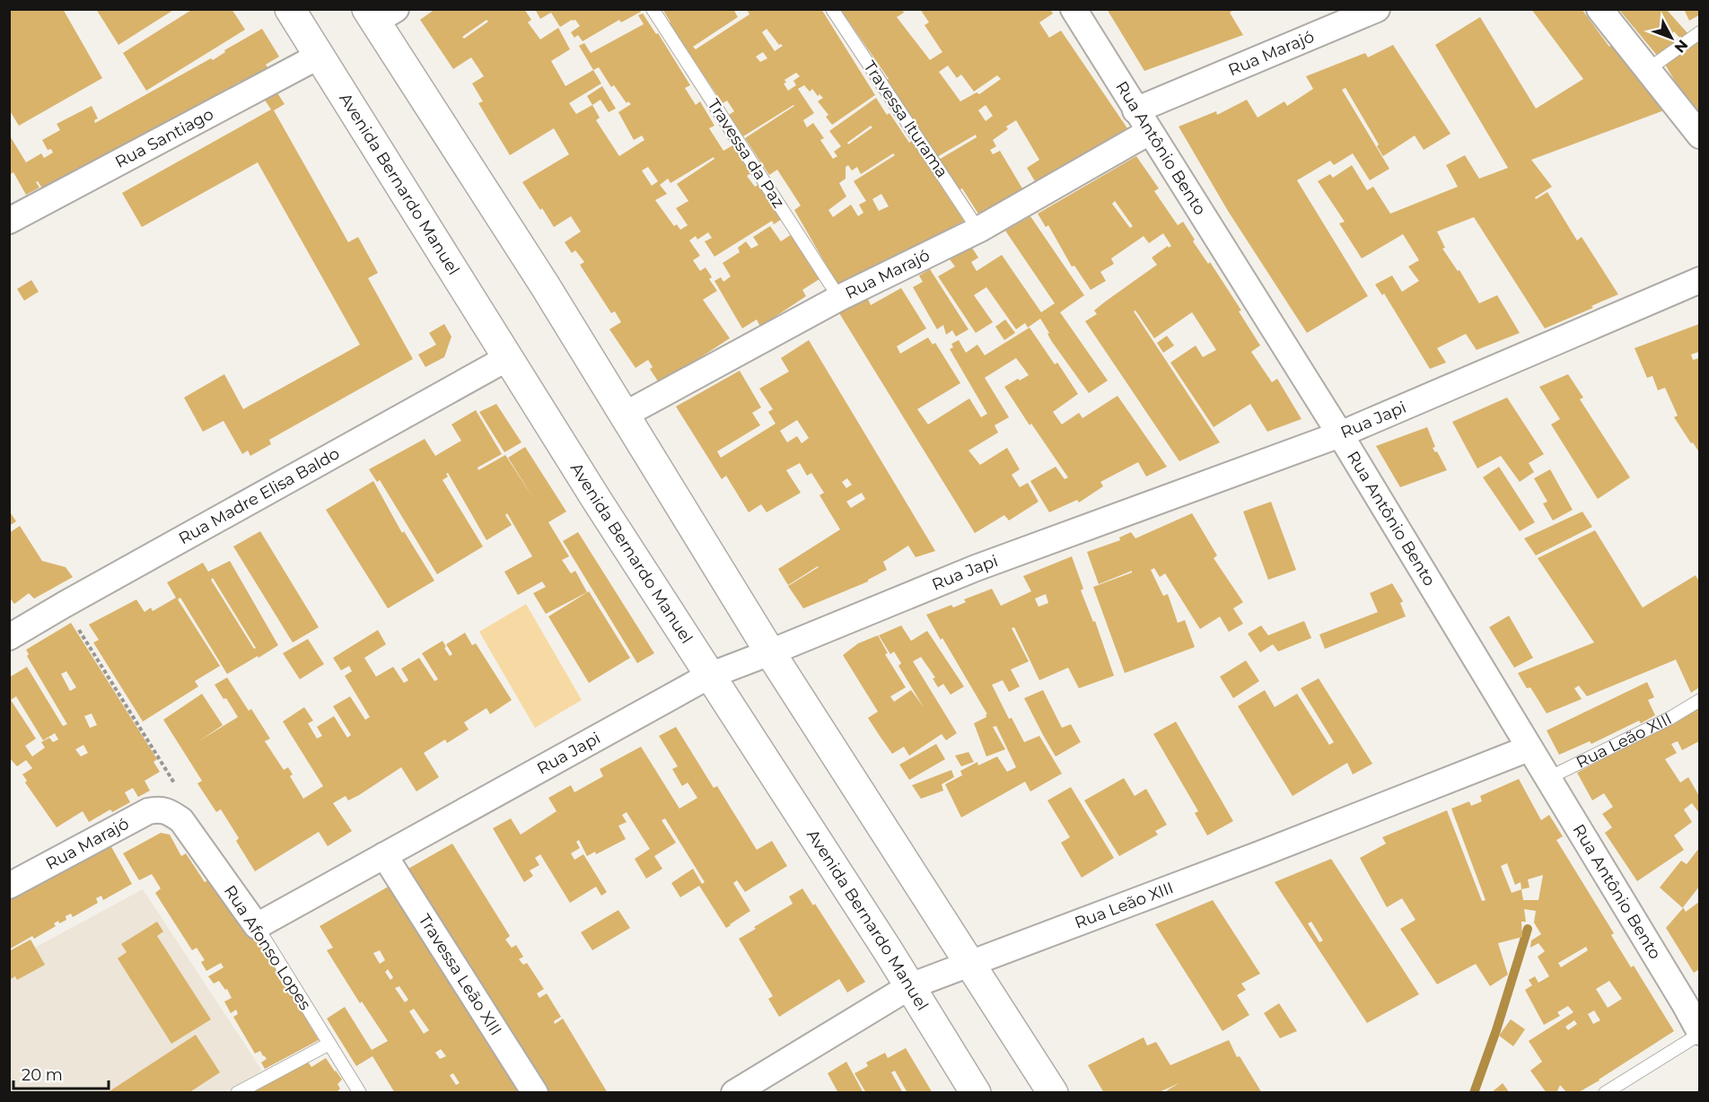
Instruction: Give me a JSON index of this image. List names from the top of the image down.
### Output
{
  "streets": {
    "main road": ["Avenida Bernardo Manuel"],
    "street": [
      "Rua Marajó",
      "Rua Santiago",
      "Rua Antônio Bento",
      "Rua Japi",
      "Rua Madre Elisa Baldo",
      "Rua Leão XIII",
      "Rua Afonso Lopes",
      "Travessa Leão XIII"
    ],
    "lane": ["Travessa Iturama", "Travessa da Paz"]
  },
  "crossings": [
    ["Rua Marajó", "Travessa Iturama"],
    ["Rua Marajó", "Rua Antônio Bento"],
    ["Rua Marajó", "Travessa da Paz"],
    ["Rua Marajó", "Rua Afonso Lopes"],
    ["Rua Santiago", "Avenida Bernardo Manuel"],
    ["Rua Antônio Bento", "Rua Japi"],
    ["Rua Antônio Bento", "Rua Leão XIII"],
    ["Avenida Bernardo Manuel", "Rua Japi"],
    ["Avenida Bernardo Manuel", "Rua Madre Elisa Baldo"],
    ["Avenida Bernardo Manuel", "Rua Leão XIII"],
    ["Rua Japi", "Rua Afonso Lopes"],
    ["Rua Japi", "Travessa Leão XIII"]
  ],
  "scale_bar": "20 m",
  "north": "bottom right"
}
